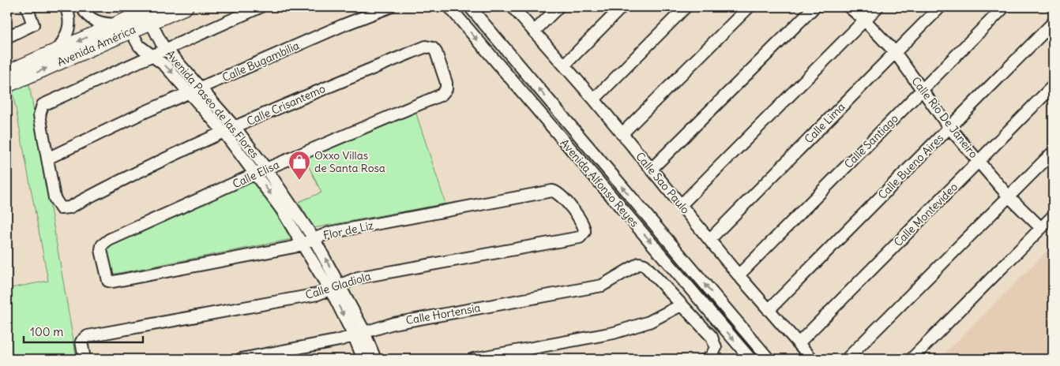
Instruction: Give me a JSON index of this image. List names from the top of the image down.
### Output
{
  "streets": {
    "main road": ["Avenida América"],
    "street": [
      "Calle Bugambilia",
      "Avenida Paseo de las Flores",
      "Calle Crisantemo",
      "Calle Río De Janeiro",
      "Calle Lima",
      "Calle Santiago",
      "Calle Bueno Aires",
      "Calle Elisa",
      "Avenida Alfonso Reyes",
      "Calle Sao Paulo",
      "Calle Montevideo",
      "Flor de Liz",
      "Calle Gladiola",
      "Calle Hortensia"
    ]
  },
  "crossings": [
    ["Avenida América", "Avenida Paseo de las Flores"],
    ["Calle Bugambilia", "Avenida Paseo de las Flores"],
    ["Calle Bugambilia", "Calle Crisantemo"],
    ["Avenida Paseo de las Flores", "Calle Crisantemo"],
    ["Avenida Paseo de las Flores", "Calle Elisa"],
    ["Avenida Paseo de las Flores", "Flor de Liz"],
    ["Avenida Paseo de las Flores", "Calle Gladiola"],
    ["Avenida Paseo de las Flores", "Calle Hortensia"],
    ["Calle Crisantemo", "Calle Elisa"],
    ["Calle Río De Janeiro", "Calle Lima"],
    ["Calle Río De Janeiro", "Calle Santiago"],
    ["Calle Río De Janeiro", "Calle Bueno Aires"],
    ["Calle Río De Janeiro", "Calle Montevideo"],
    ["Calle Lima", "Calle Sao Paulo"],
    ["Calle Santiago", "Calle Sao Paulo"],
    ["Calle Bueno Aires", "Calle Sao Paulo"],
    ["Calle Elisa", "Flor de Liz"],
    ["Calle Sao Paulo", "Calle Montevideo"],
    ["Flor de Liz", "Calle Gladiola"]
  ],
  "places": {
    "shop": ["Oxxo Villas de Santa Rosa"]
  },
  "scale_bar": "100 m"
}
